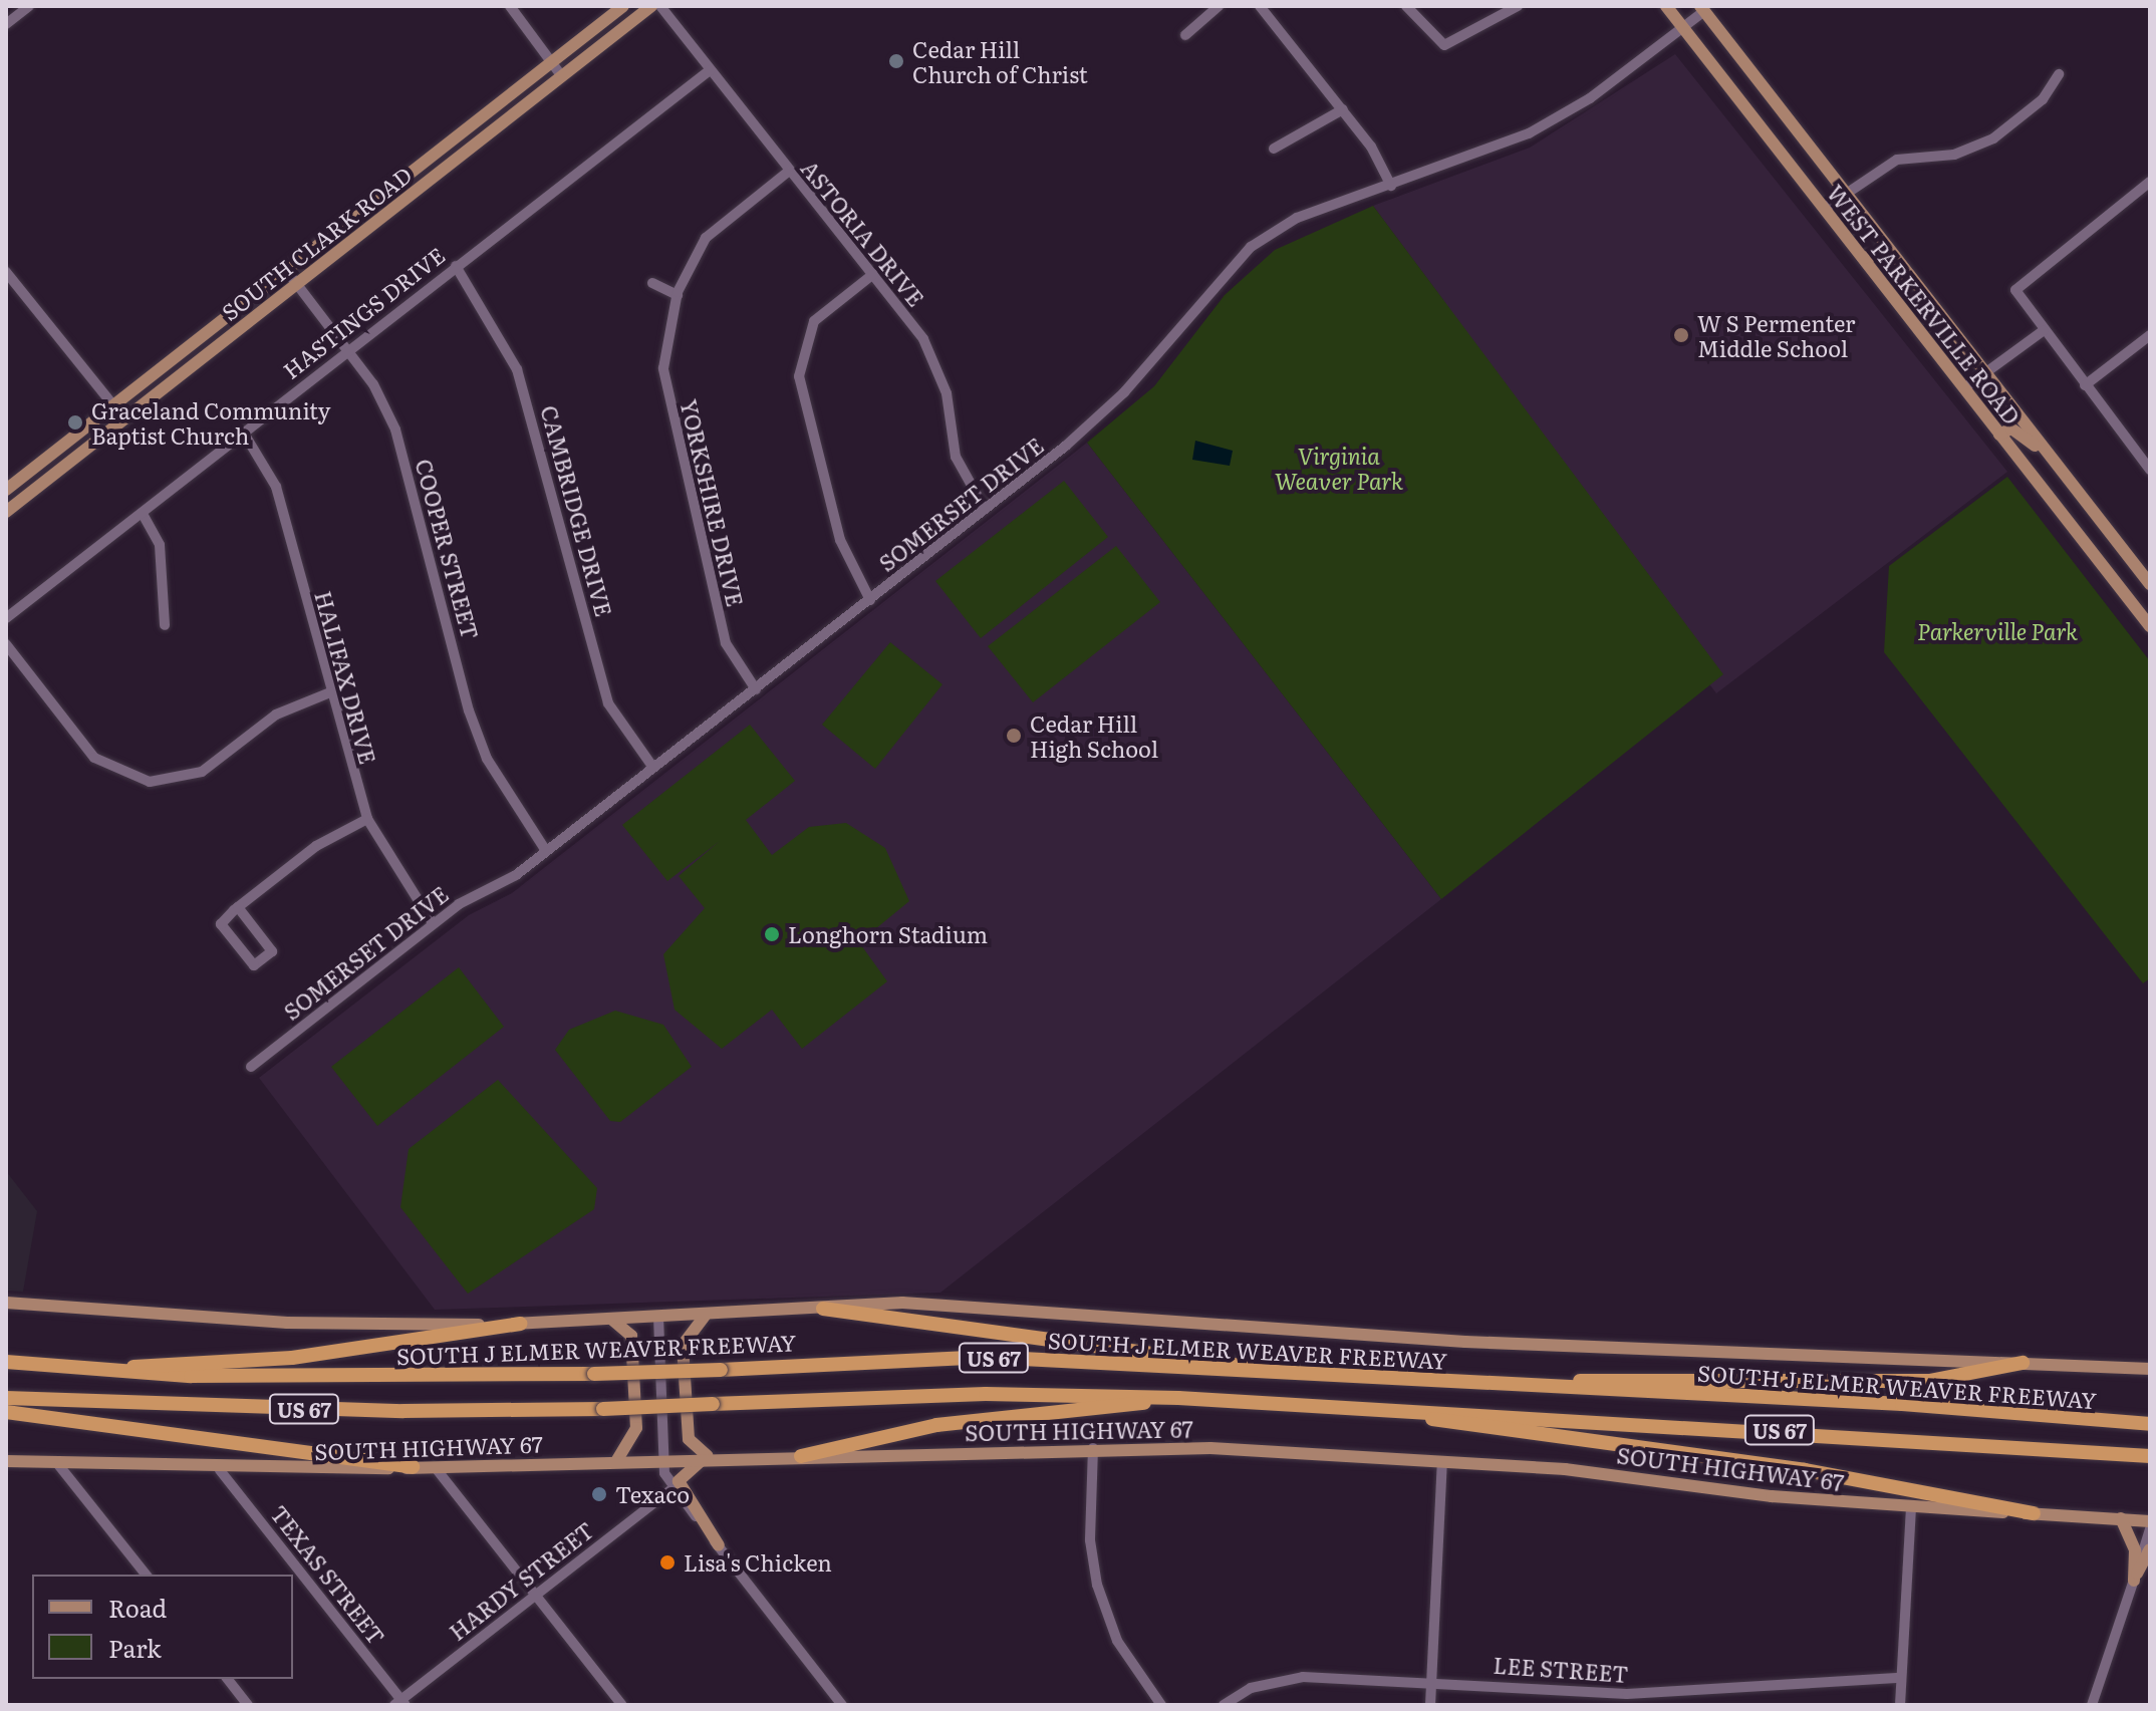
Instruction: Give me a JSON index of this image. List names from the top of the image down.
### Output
{
  "streets": {
    "highway": ["SOUTH J ELMER WEAVER FREEWAY", "US 67"],
    "main road": ["SOUTH CLARK ROAD", "WEST PARKERVILLE ROAD", "SOUTH HIGHWAY 67"],
    "street": [
      "ASTORIA DRIVE",
      "HASTINGS DRIVE",
      "YORKSHIRE DRIVE",
      "SOMERSET DRIVE",
      "CAMBRIDGE DRIVE",
      "COOPER STREET",
      "HALIFAX DRIVE",
      "TEXAS STREET",
      "HARDY STREET",
      "LEE STREET"
    ]
  },
  "crossings": [
    ["ASTORIA DRIVE", "HASTINGS DRIVE"],
    ["ASTORIA DRIVE", "YORKSHIRE DRIVE"],
    ["ASTORIA DRIVE", "SOMERSET DRIVE"],
    ["SOUTH CLARK ROAD", "COOPER STREET"],
    ["WEST PARKERVILLE ROAD", "SOMERSET DRIVE"],
    ["HASTINGS DRIVE", "CAMBRIDGE DRIVE"],
    ["HASTINGS DRIVE", "COOPER STREET"],
    ["HASTINGS DRIVE", "HALIFAX DRIVE"],
    ["YORKSHIRE DRIVE", "SOMERSET DRIVE"],
    ["SOMERSET DRIVE", "CAMBRIDGE DRIVE"],
    ["SOMERSET DRIVE", "COOPER STREET"],
    ["SOMERSET DRIVE", "HALIFAX DRIVE"],
    ["SOUTH HIGHWAY 67", "TEXAS STREET"],
    ["TEXAS STREET", "HARDY STREET"]
  ],
  "parks": ["Virginia Weaver Park", "Parkerville Park"],
  "places": [
    "Cedar Hill Church of Christ",
    "W S Permenter Middle School",
    "Graceland Community Baptist Church",
    "Cedar Hill High School",
    "Longhorn Stadium",
    "Texaco",
    "Lisa's Chicken"
  ],
  "legend": ["Road", "Park"]
}
